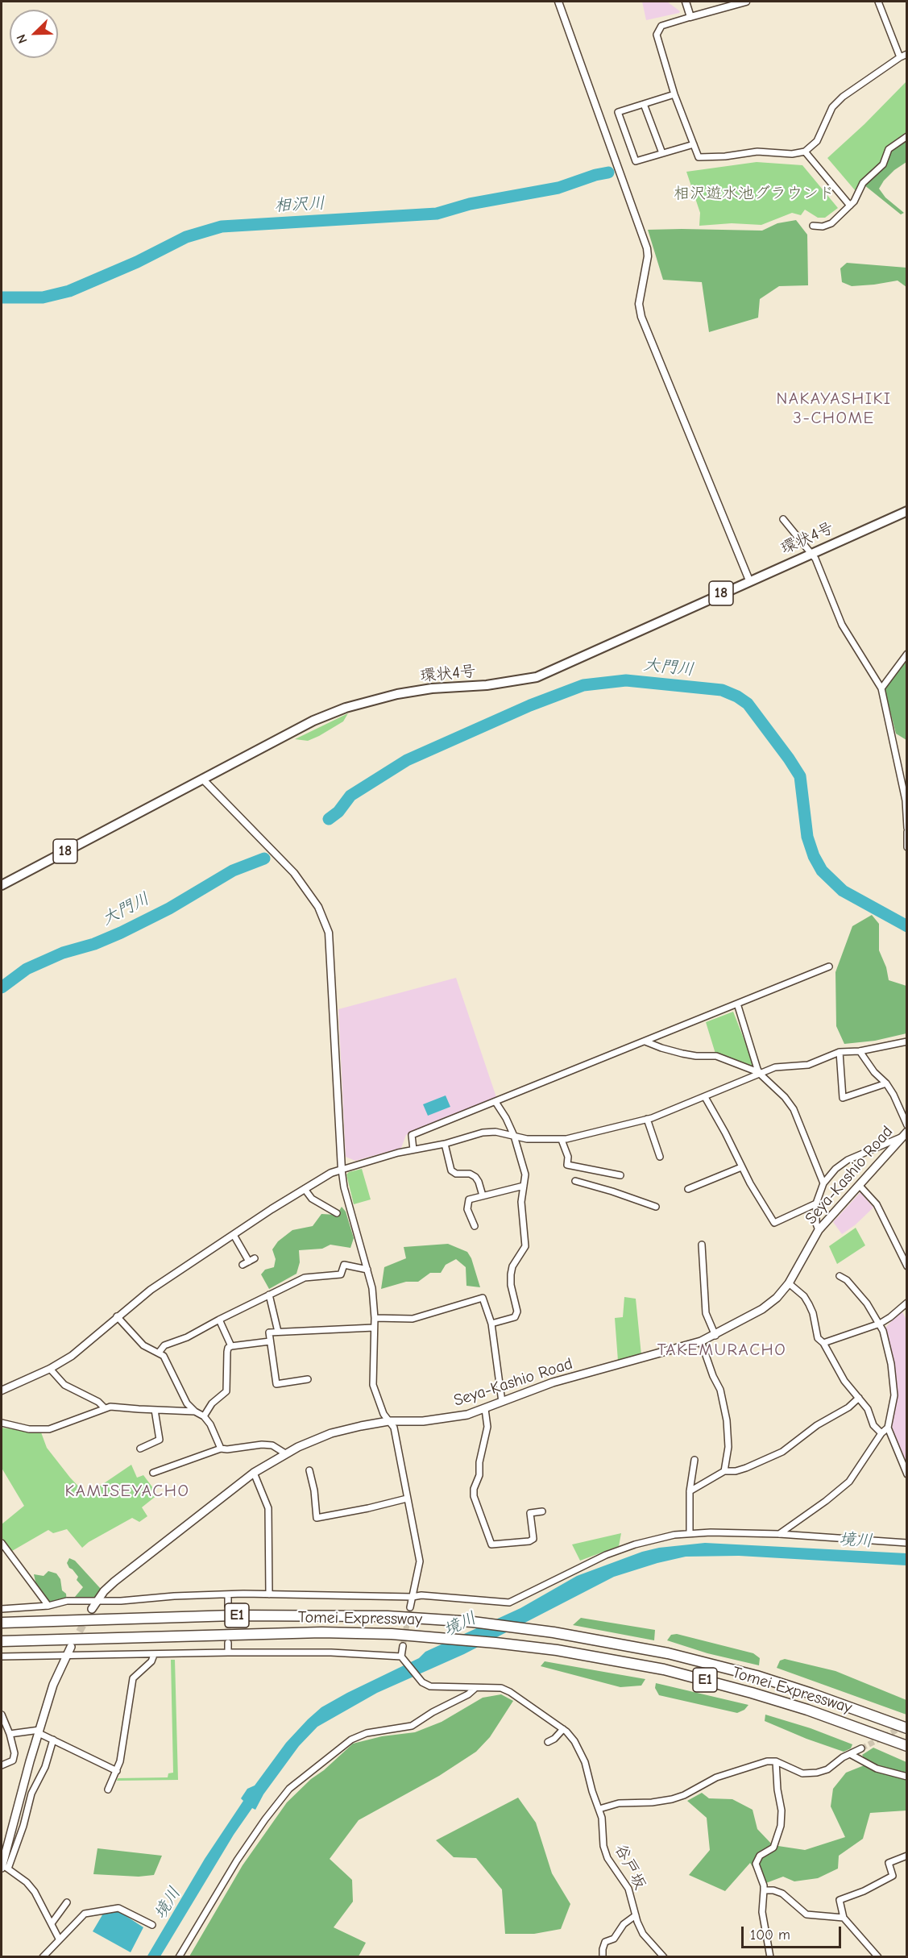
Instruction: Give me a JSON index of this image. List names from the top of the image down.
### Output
{
  "streets": {
    "highway": ["E1", "Tomei Expressway"],
    "main road": ["環状4号", "18", "Seya-Kashio Road"],
    "street": ["谷戸坂"]
  },
  "districts": ["NAKAYASHIKI 3-CHOME", "TAKEMURACHO", "KAMISEYACHO"],
  "water": ["相沢川", "大門川", "境川"],
  "parks": ["相沢遊水池グラウンド"],
  "scale_bar": "100 m",
  "north": "bottom left"
}
